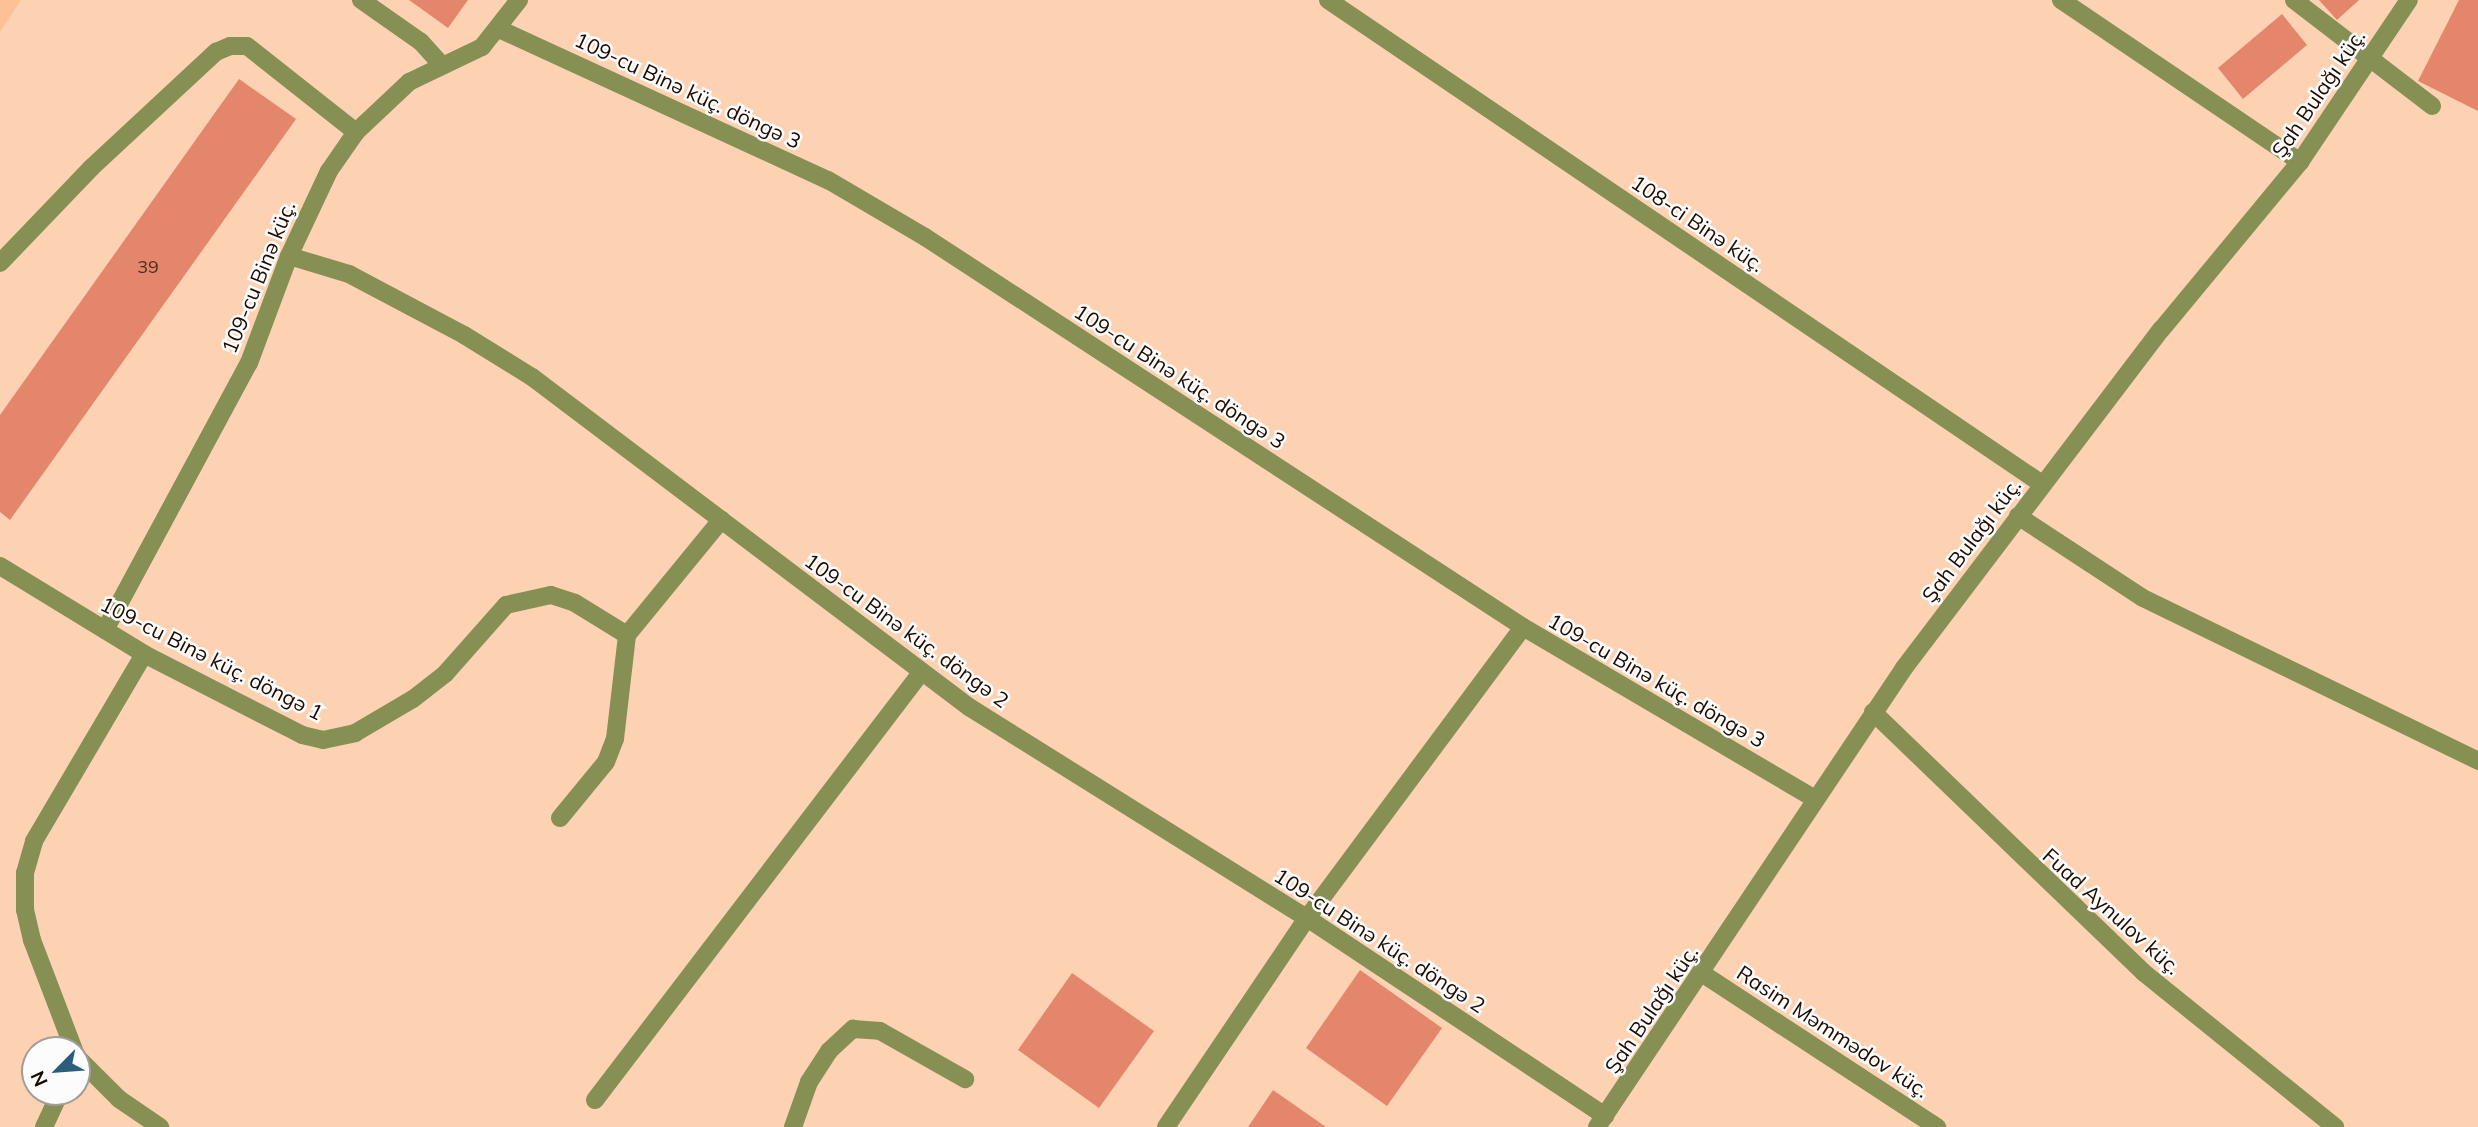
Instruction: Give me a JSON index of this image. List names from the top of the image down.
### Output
{
  "streets": {
    "street": [
      "109-cu Binə küç. döngə 3",
      "Şah Bulağı küç.",
      "108-ci Binə küç.",
      "109-cu Binə küç.",
      "109-cu Binə küç. döngə 2",
      "109-cu Binə küç. döngə 1",
      "Fuad Aynulov küç.",
      "Rasim Məmmədov küç."
    ]
  },
  "crossings": [
    ["109-cu Binə küç. döngə 3", "Şah Bulağı küç."],
    ["109-cu Binə küç. döngə 3", "109-cu Binə küç."],
    ["Şah Bulağı küç.", "108-ci Binə küç."],
    ["Şah Bulağı küç.", "109-cu Binə küç. döngə 2"],
    ["Şah Bulağı küç.", "Fuad Aynulov küç."],
    ["Şah Bulağı küç.", "Rasim Məmmədov küç."],
    ["109-cu Binə küç.", "109-cu Binə küç. döngə 2"],
    ["109-cu Binə küç.", "109-cu Binə küç. döngə 1"]
  ],
  "house_numbers": ["39"],
  "north": "bottom left"
}
